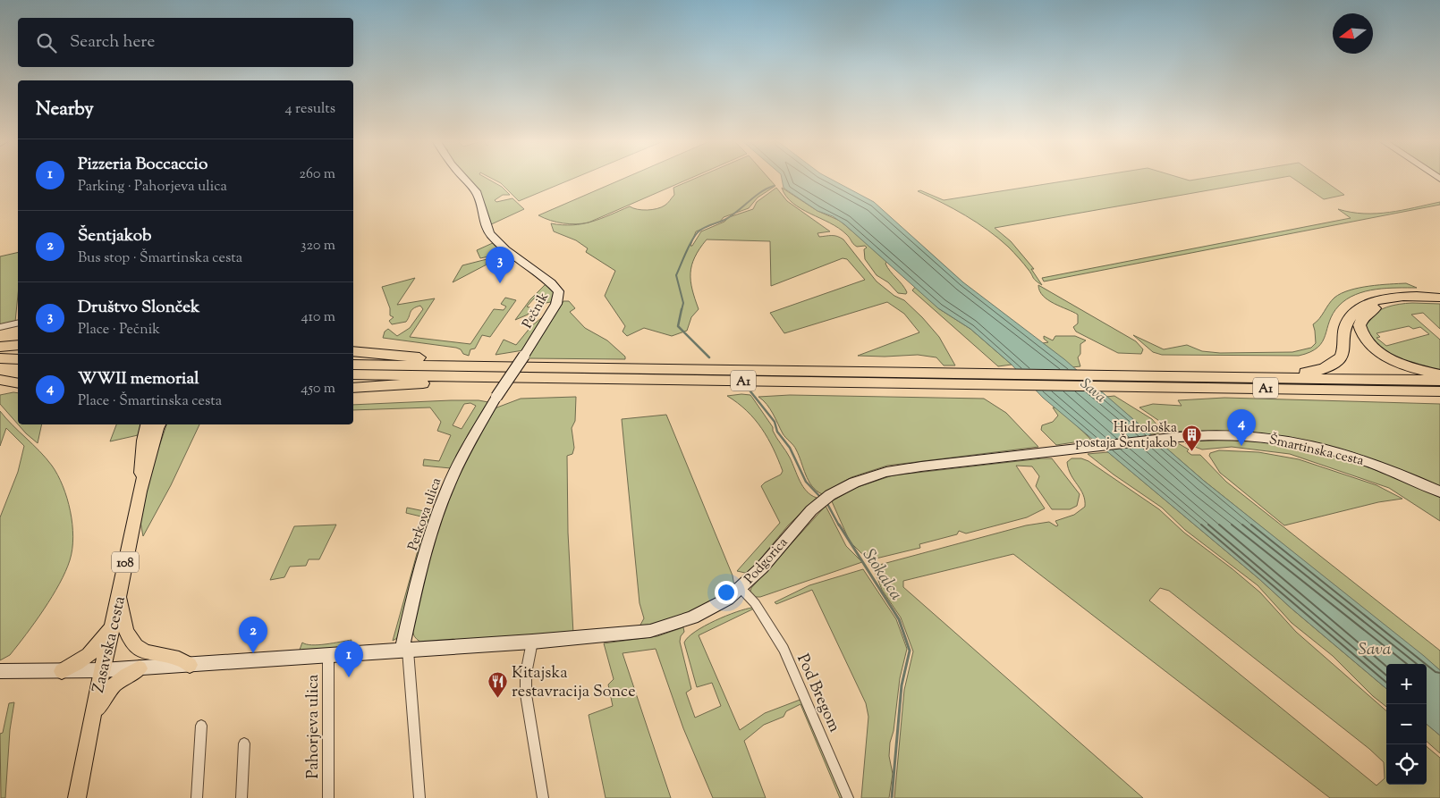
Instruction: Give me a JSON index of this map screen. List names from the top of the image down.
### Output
{
  "streets": {
    "highway": ["A1"],
    "main road": [
      "Pečnik",
      "Šmartinska cesta",
      "Perkova ulica",
      "Podgorica",
      "108",
      "Zasavska cesta"
    ],
    "street": ["Pod Bregom", "Pahorjeva ulica"]
  },
  "crossings": [
    ["Pečnik", "Perkova ulica"],
    ["Šmartinska cesta", "Podgorica"],
    ["Perkova ulica", "Podgorica"]
  ],
  "water": ["Sava", "Stokalca"],
  "places": {
    "building": ["Hidrološka postaja Šentjakob"],
    "restaurant": ["Kitajska restavracija Sonce"]
  },
  "north": "left",
  "page": {
    "search": "Search here",
    "heading": ["Nearby", "4 results"],
    "list": [
      {
        "mark": "1",
        "name": "Pizzeria Boccaccio",
        "note": "Parking · Pahorjeva ulica",
        "value": "260 m"
      },
      {
        "mark": "2",
        "name": "Šentjakob",
        "note": "Bus stop · Šmartinska cesta",
        "value": "320 m"
      },
      {
        "mark": "3",
        "name": "Društvo Slonček",
        "note": "Place · Pečnik",
        "value": "410 m"
      },
      {
        "mark": "4",
        "name": "WWII memorial",
        "note": "Place · Šmartinska cesta",
        "value": "450 m"
      }
    ],
    "pins": [
      "3",
      "4",
      "2",
      "1"
    ],
    "map_buttons": ["+", "−"]
  }
}
